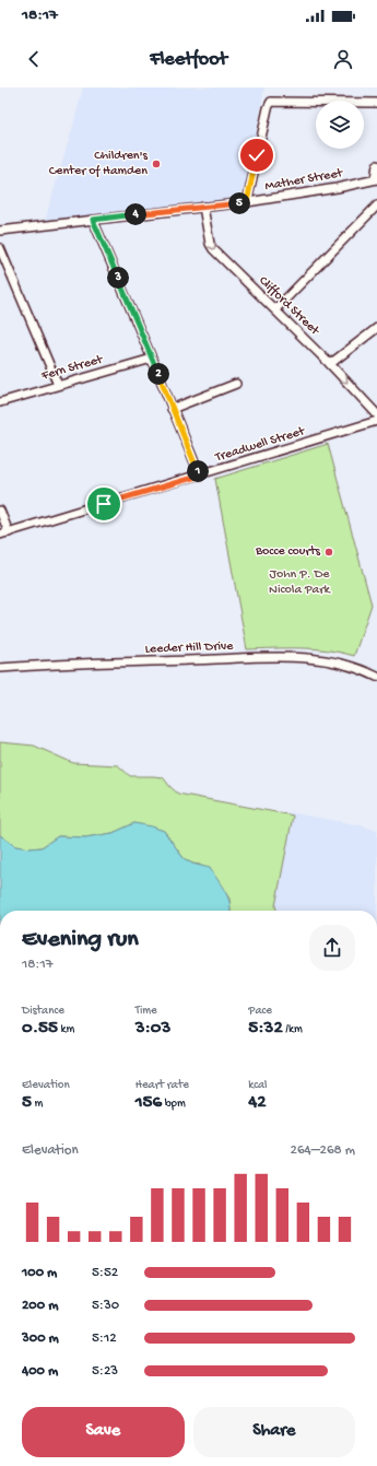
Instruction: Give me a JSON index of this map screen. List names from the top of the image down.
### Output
{
  "streets": {
    "street": [
      "Mather Street",
      "Clifford Street",
      "Fern Street",
      "Treadwell Street",
      "Leeder Hill Drive"
    ]
  },
  "crossings": [
    ["Mather Street", "Clifford Street"]
  ],
  "one_way": ["Clifford Street"],
  "parks": ["John P. De Nicola Park"],
  "places": ["Children's Center of Hamden", "Bocce courts"],
  "page": {
    "status": "18:17",
    "header": "Fleetfoot",
    "pins": [
      "5",
      "4",
      "3",
      "2",
      "1"
    ],
    "heading": ["Evening run", "18:17"],
    "stats": [
      ["Distance", "0.55 km"],
      ["Time", "3:03"],
      ["Pace", "5:32 /km"],
      ["Elevation", "5 m"],
      ["Heart rate", "156 bpm"],
      ["kcal", "42"]
    ],
    "chart": ["Elevation", "264–268 m"],
    "list": [
      {
        "name": "100 m",
        "note": "5:52"
      },
      {
        "name": "200 m",
        "note": "5:30"
      },
      {
        "name": "300 m",
        "note": "5:12"
      },
      {
        "name": "400 m",
        "note": "5:23"
      }
    ],
    "buttons": ["Save", "Share"]
  }
}
